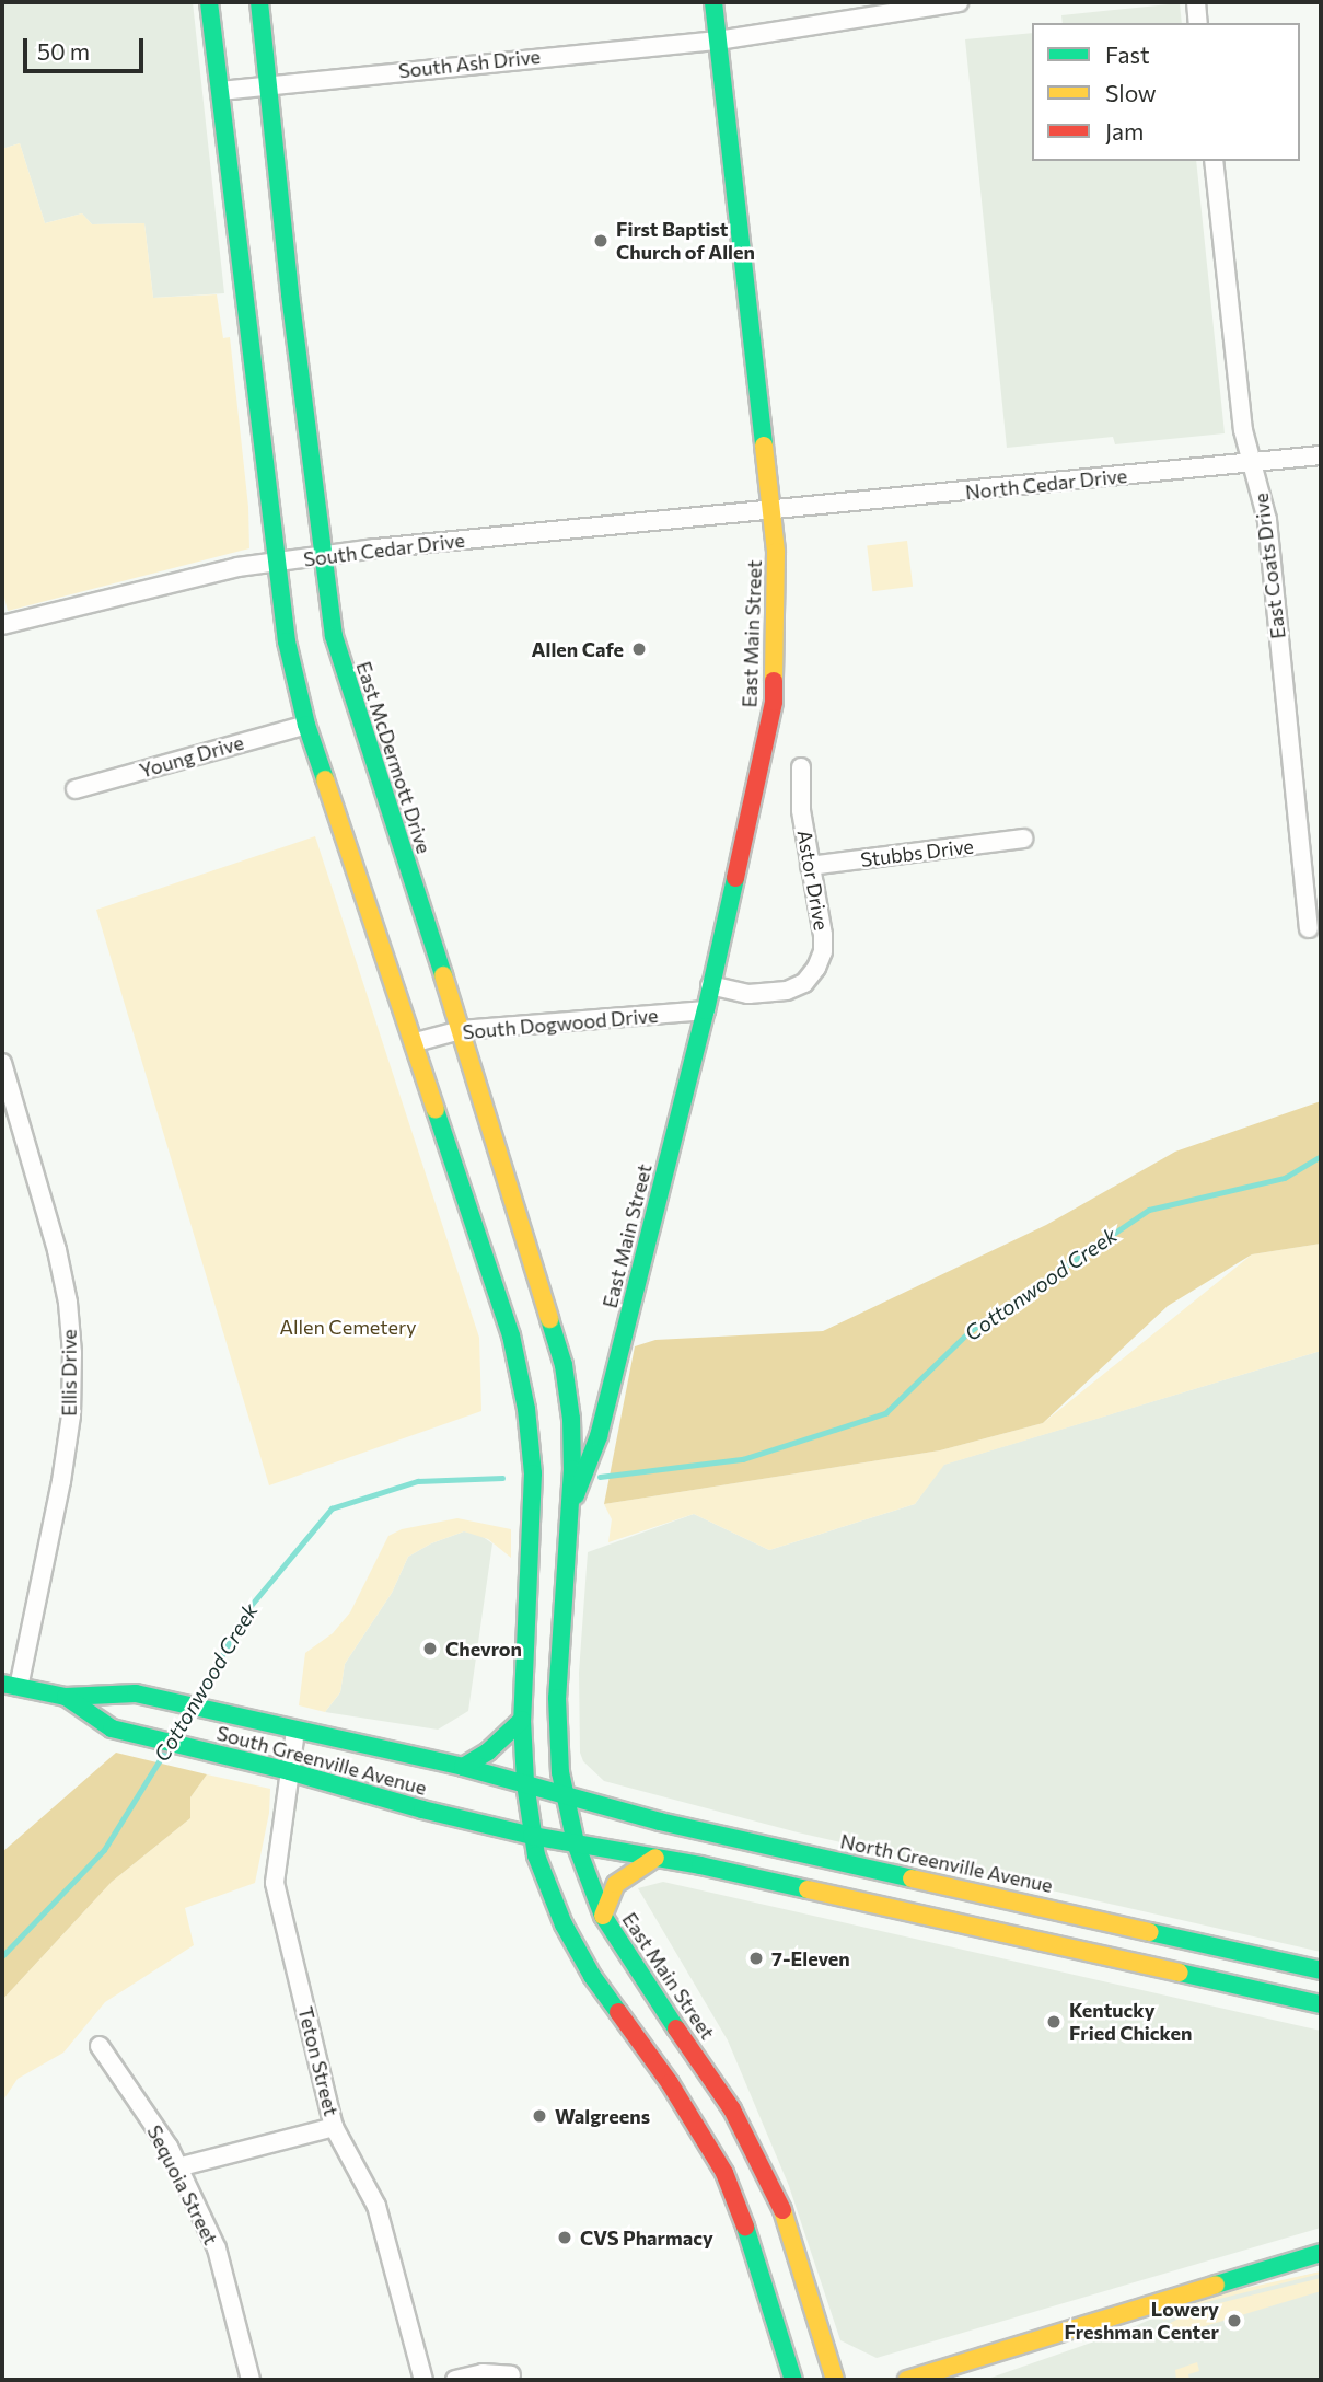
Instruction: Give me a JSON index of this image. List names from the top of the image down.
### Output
{
  "streets": {
    "main road": [
      "East Main Street",
      "East McDermott Drive",
      "South Greenville Avenue",
      "North Greenville Avenue"
    ],
    "street": [
      "South Ash Drive",
      "North Cedar Drive",
      "South Cedar Drive",
      "East Coats Drive",
      "Young Drive",
      "Stubbs Drive",
      "Astor Drive",
      "South Dogwood Drive",
      "Ellis Drive",
      "Teton Street",
      "Sequoia Street"
    ]
  },
  "crossings": [
    ["South Ash Drive", "East Main Street"],
    ["South Ash Drive", "East McDermott Drive"],
    ["North Cedar Drive", "South Cedar Drive"],
    ["North Cedar Drive", "East Coats Drive"],
    ["North Cedar Drive", "East Main Street"],
    ["South Cedar Drive", "East Main Street"],
    ["South Cedar Drive", "East McDermott Drive"],
    ["East Main Street", "East McDermott Drive"],
    ["East Main Street", "Astor Drive"],
    ["East Main Street", "South Dogwood Drive"],
    ["East Main Street", "South Greenville Avenue"],
    ["East Main Street", "North Greenville Avenue"],
    ["East McDermott Drive", "South Dogwood Drive"],
    ["Stubbs Drive", "Astor Drive"],
    ["Ellis Drive", "South Greenville Avenue"],
    ["South Greenville Avenue", "North Greenville Avenue"],
    ["South Greenville Avenue", "Teton Street"]
  ],
  "water": ["Cottonwood Creek"],
  "parks": ["Allen Cemetery"],
  "places": [
    "First Baptist Church of Allen",
    "Allen Cafe",
    "Chevron",
    "7-Eleven",
    "Kentucky Fried Chicken",
    "Walgreens",
    "CVS Pharmacy",
    "Lowery Freshman Center"
  ],
  "legend": ["Fast", "Slow", "Jam"],
  "scale_bar": "50 m"
}
